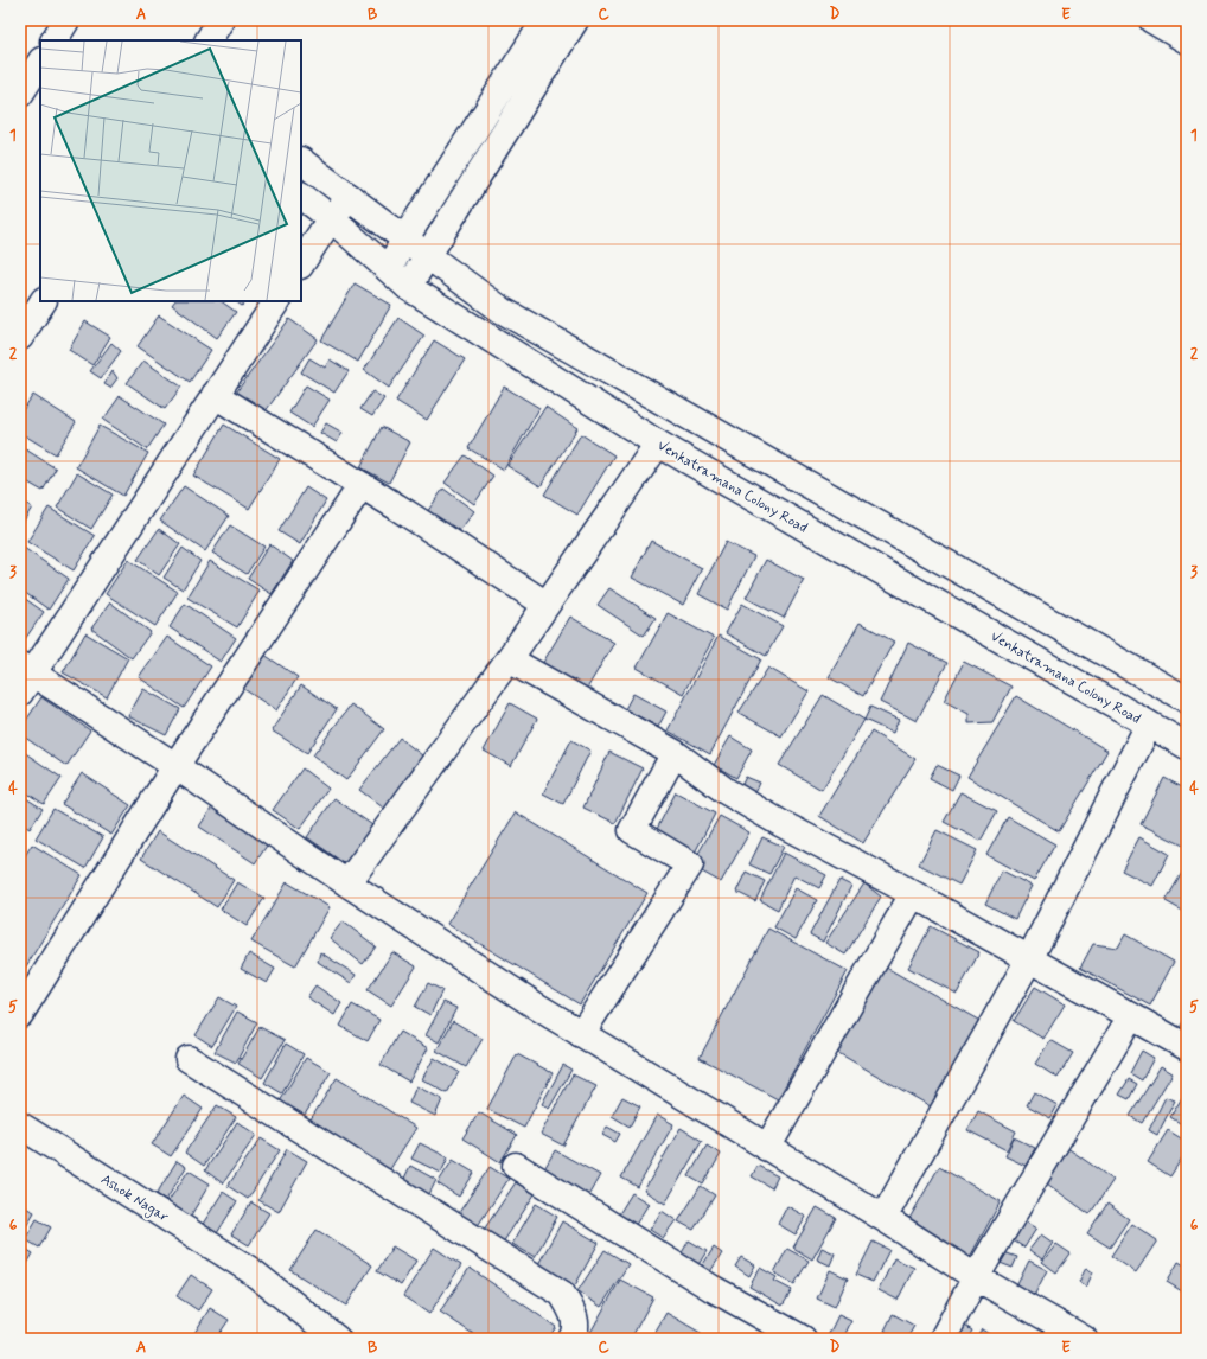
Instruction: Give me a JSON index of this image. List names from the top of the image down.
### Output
{
  "streets": {
    "street": ["Venkatramana Colony Road", "Ashok Nagar"]
  },
  "grid": {
    "columns": [
      "A",
      "B",
      "C",
      "D",
      "E"
    ],
    "rows": [
      "1",
      "2",
      "3",
      "4",
      "5",
      "6"
    ]
  }
}
